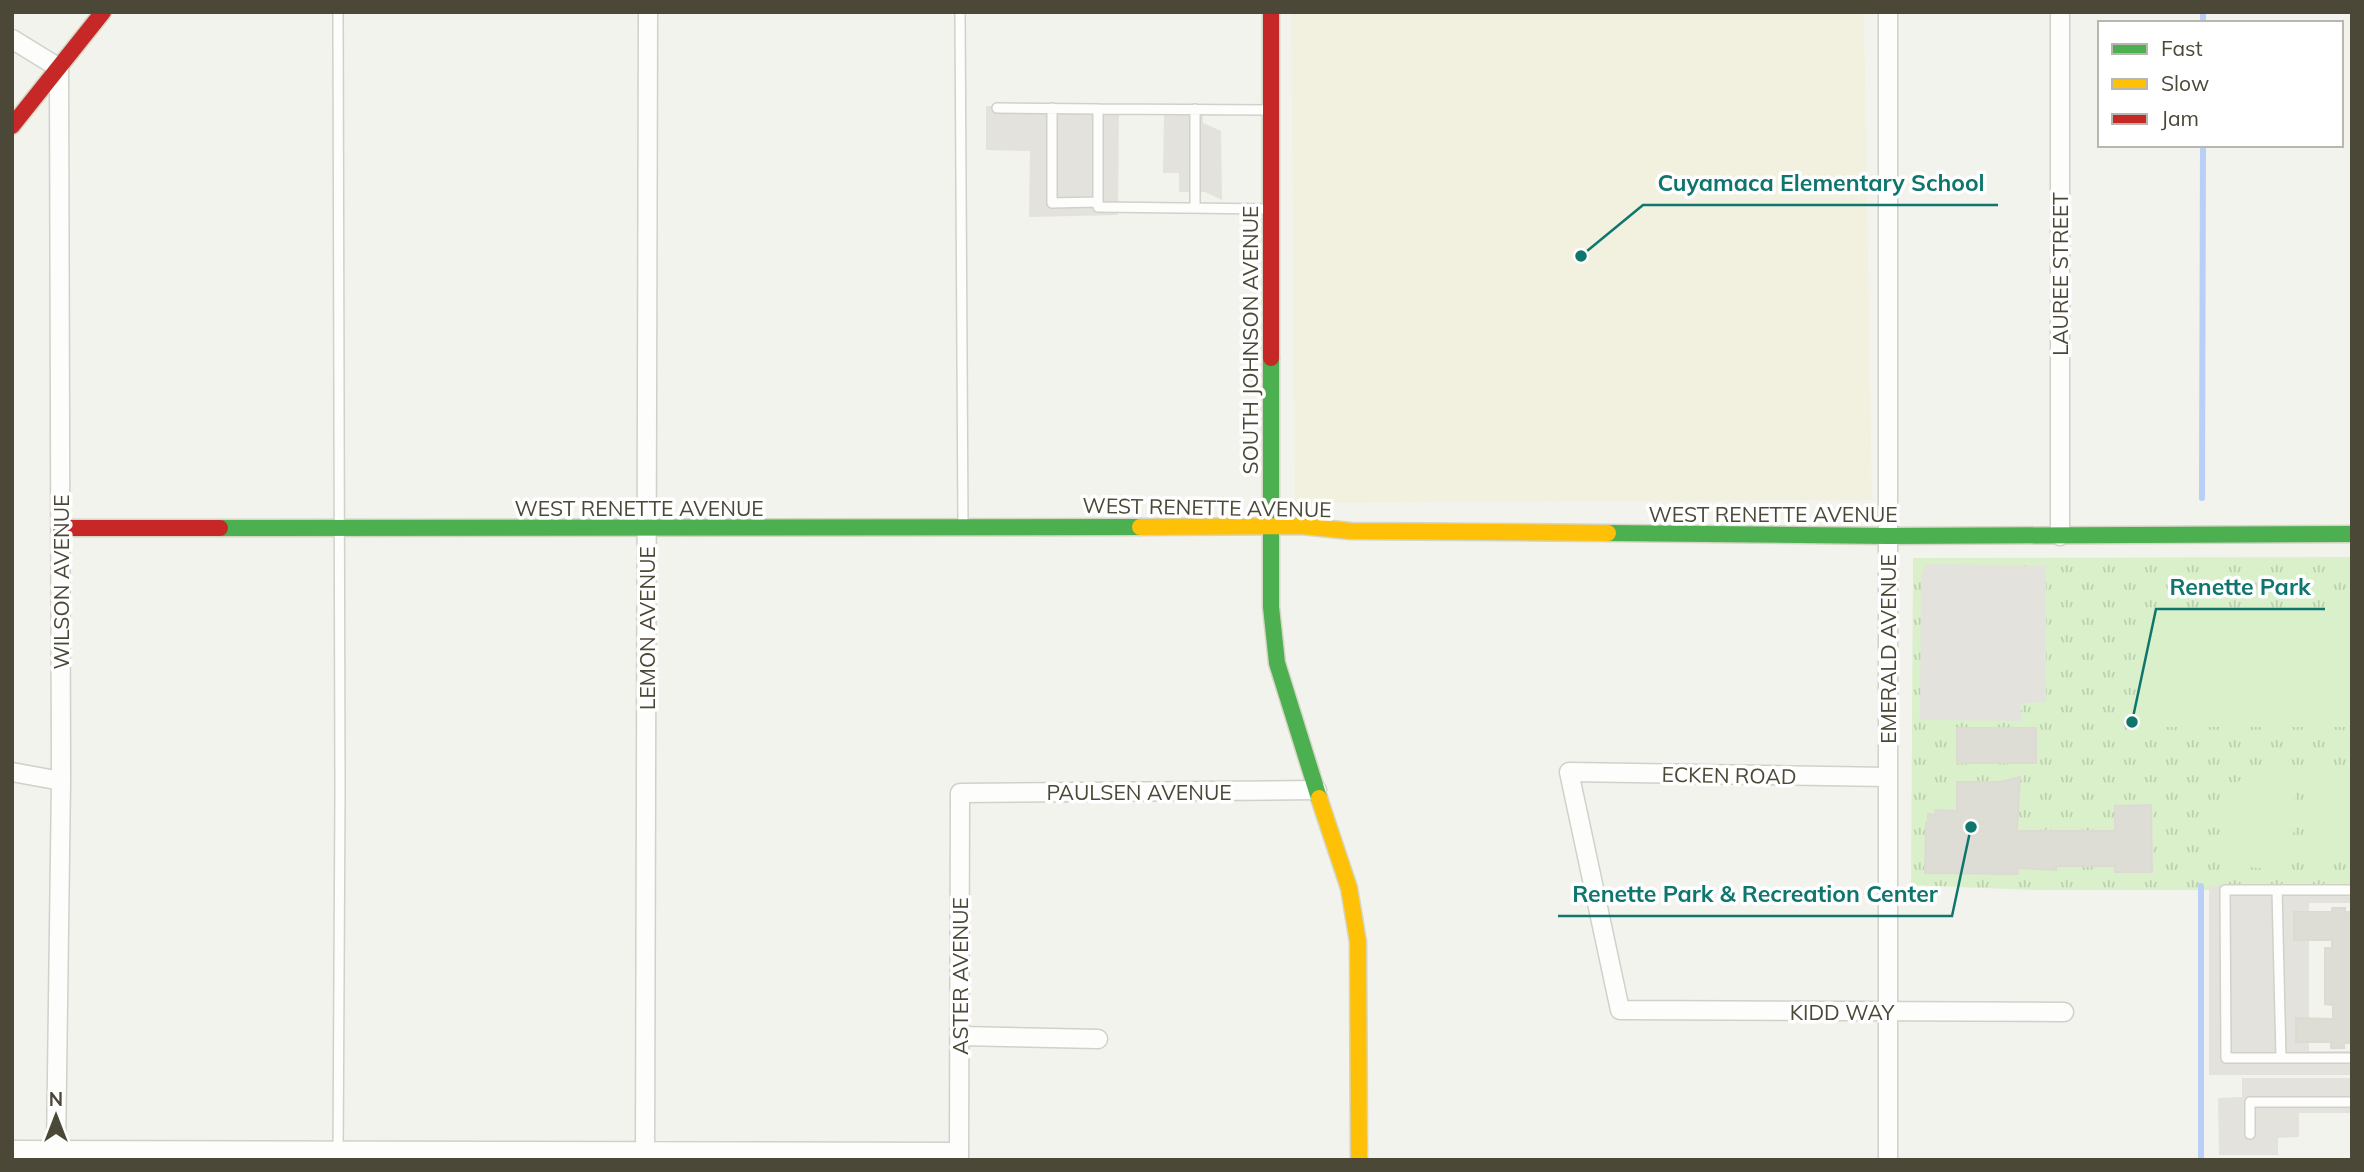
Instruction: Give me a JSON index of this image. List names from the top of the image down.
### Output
{
  "streets": {
    "street": [
      "LAUREE STREET",
      "SOUTH JOHNSON AVENUE",
      "WEST RENETTE AVENUE",
      "WILSON AVENUE",
      "LEMON AVENUE",
      "EMERALD AVENUE",
      "ECKEN ROAD",
      "PAULSEN AVENUE",
      "ASTER AVENUE",
      "KIDD WAY"
    ]
  },
  "crossings": [
    ["LAUREE STREET", "WEST RENETTE AVENUE"],
    ["SOUTH JOHNSON AVENUE", "WEST RENETTE AVENUE"],
    ["SOUTH JOHNSON AVENUE", "PAULSEN AVENUE"],
    ["WEST RENETTE AVENUE", "WILSON AVENUE"],
    ["WEST RENETTE AVENUE", "LEMON AVENUE"],
    ["WEST RENETTE AVENUE", "EMERALD AVENUE"],
    ["EMERALD AVENUE", "ECKEN ROAD"],
    ["EMERALD AVENUE", "KIDD WAY"],
    ["ECKEN ROAD", "KIDD WAY"],
    ["PAULSEN AVENUE", "ASTER AVENUE"]
  ],
  "places": ["Cuyamaca Elementary School", "Renette Park", "Renette Park & Recreation Center"],
  "legend": ["Fast", "Slow", "Jam"],
  "north": "top"
}
